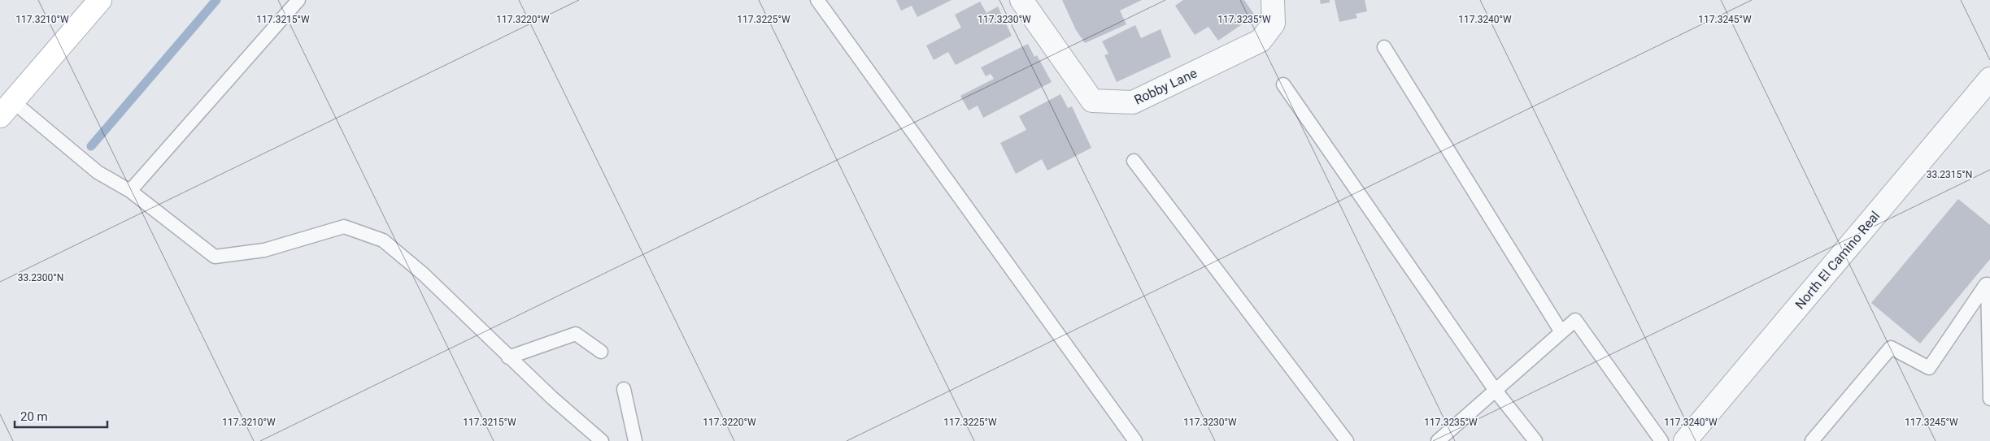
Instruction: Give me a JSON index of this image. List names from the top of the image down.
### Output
{
  "streets": {
    "street": ["Robby Lane", "North El Camino Real"]
  },
  "scale_bar": "20 m",
  "coordinates": [
    "117.3210°W",
    "117.3215°W",
    "117.3225°W",
    "117.3230°W",
    "117.3245°W",
    "117.3220°W",
    "117.3235°W",
    "117.3240°W",
    "33.2315°N",
    "33.2300°N"
  ]
}
